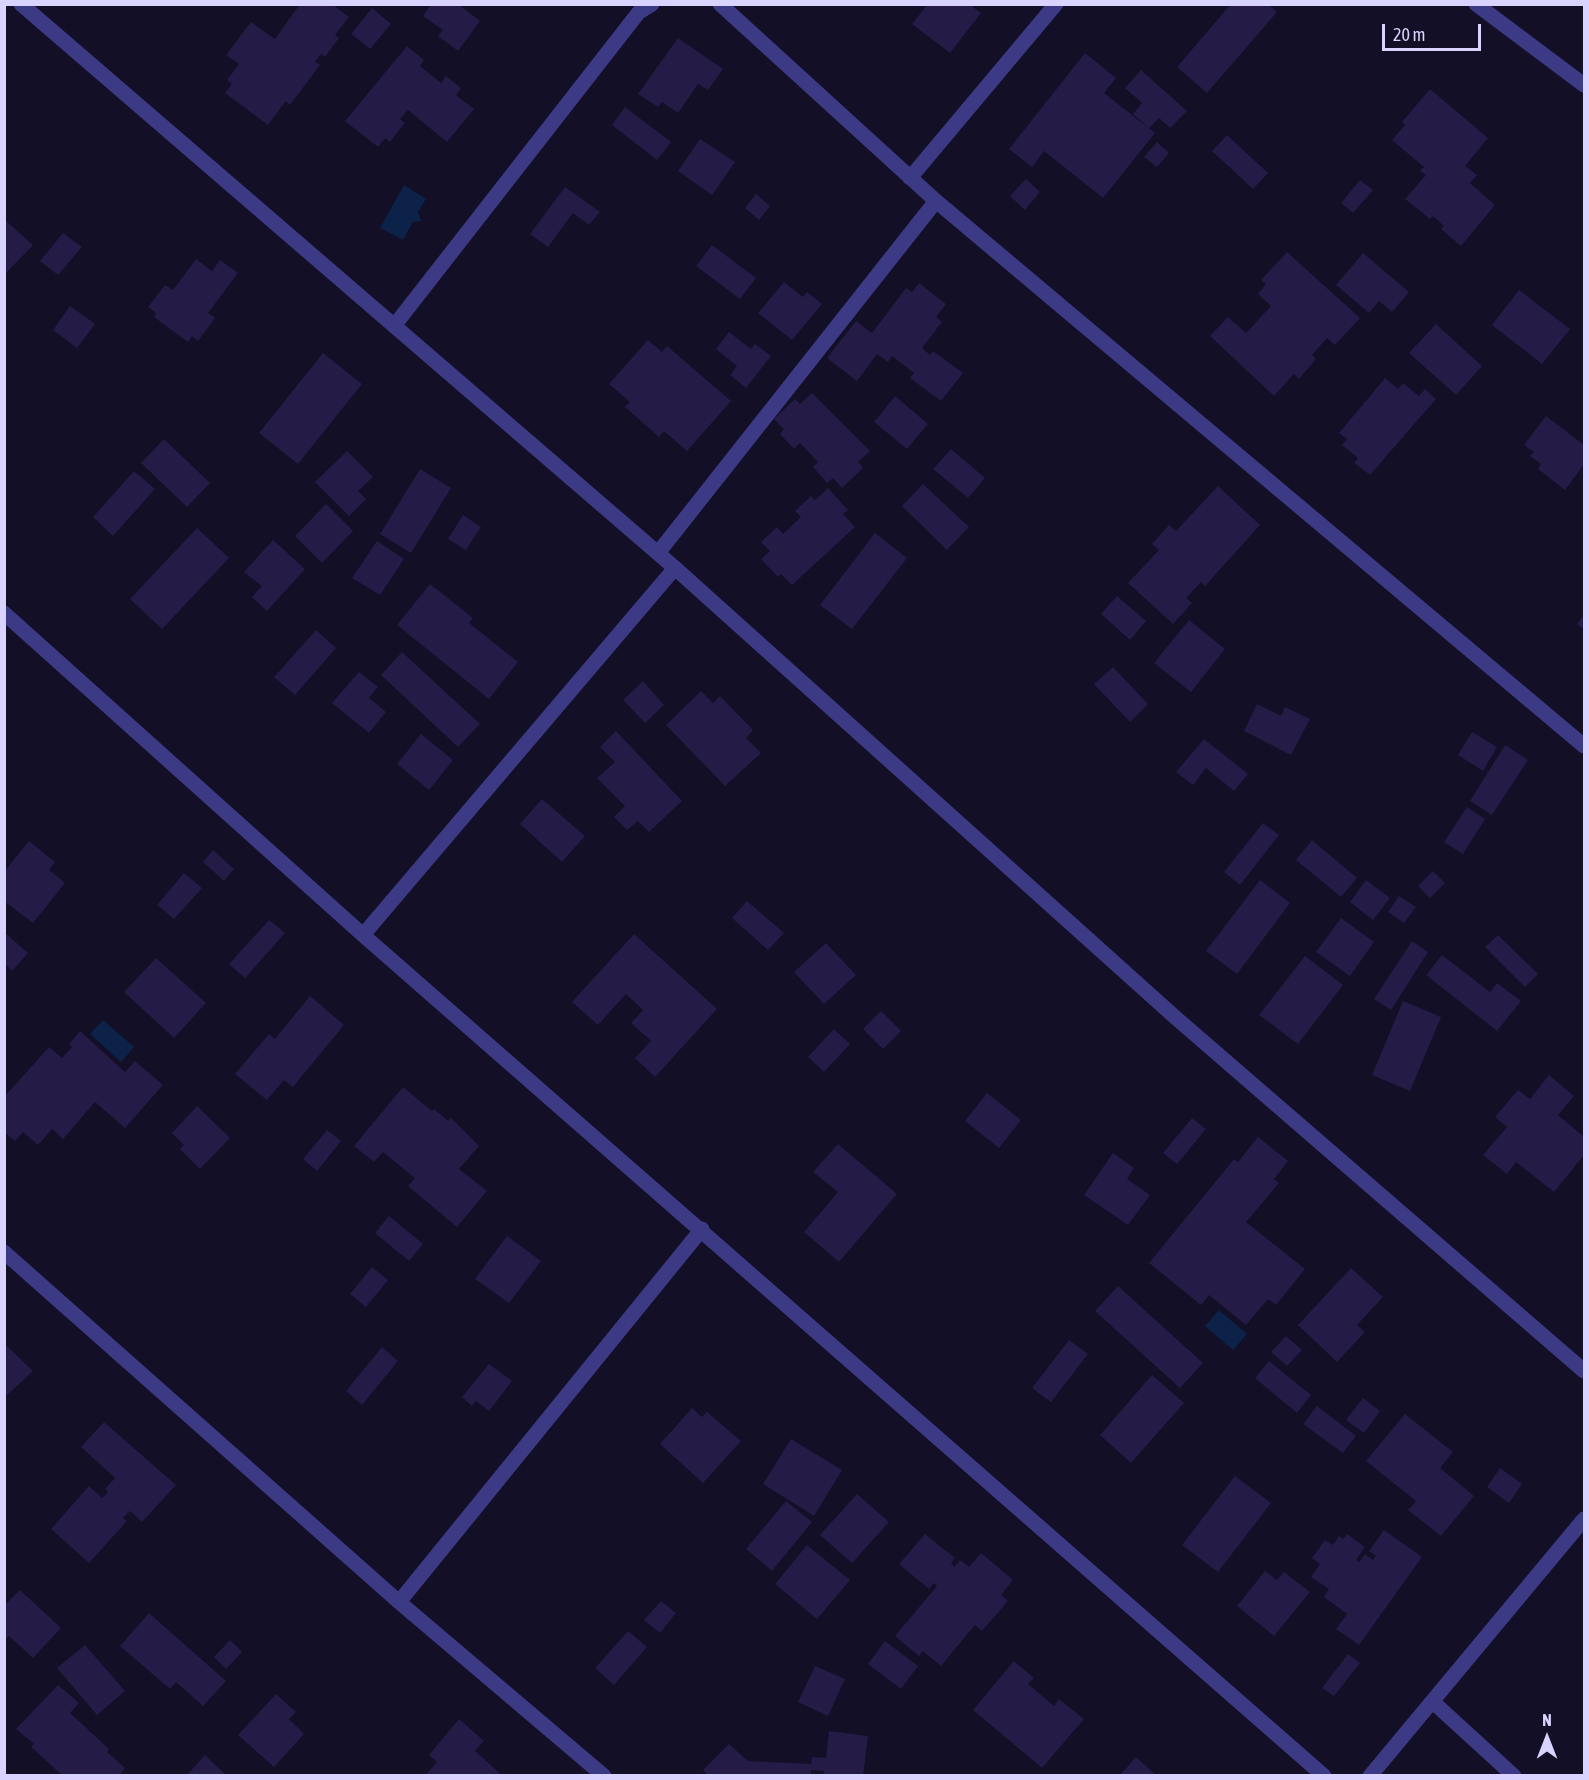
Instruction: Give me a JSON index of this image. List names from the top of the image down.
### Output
{
  "scale_bar": "20 m",
  "north": "top"
}
